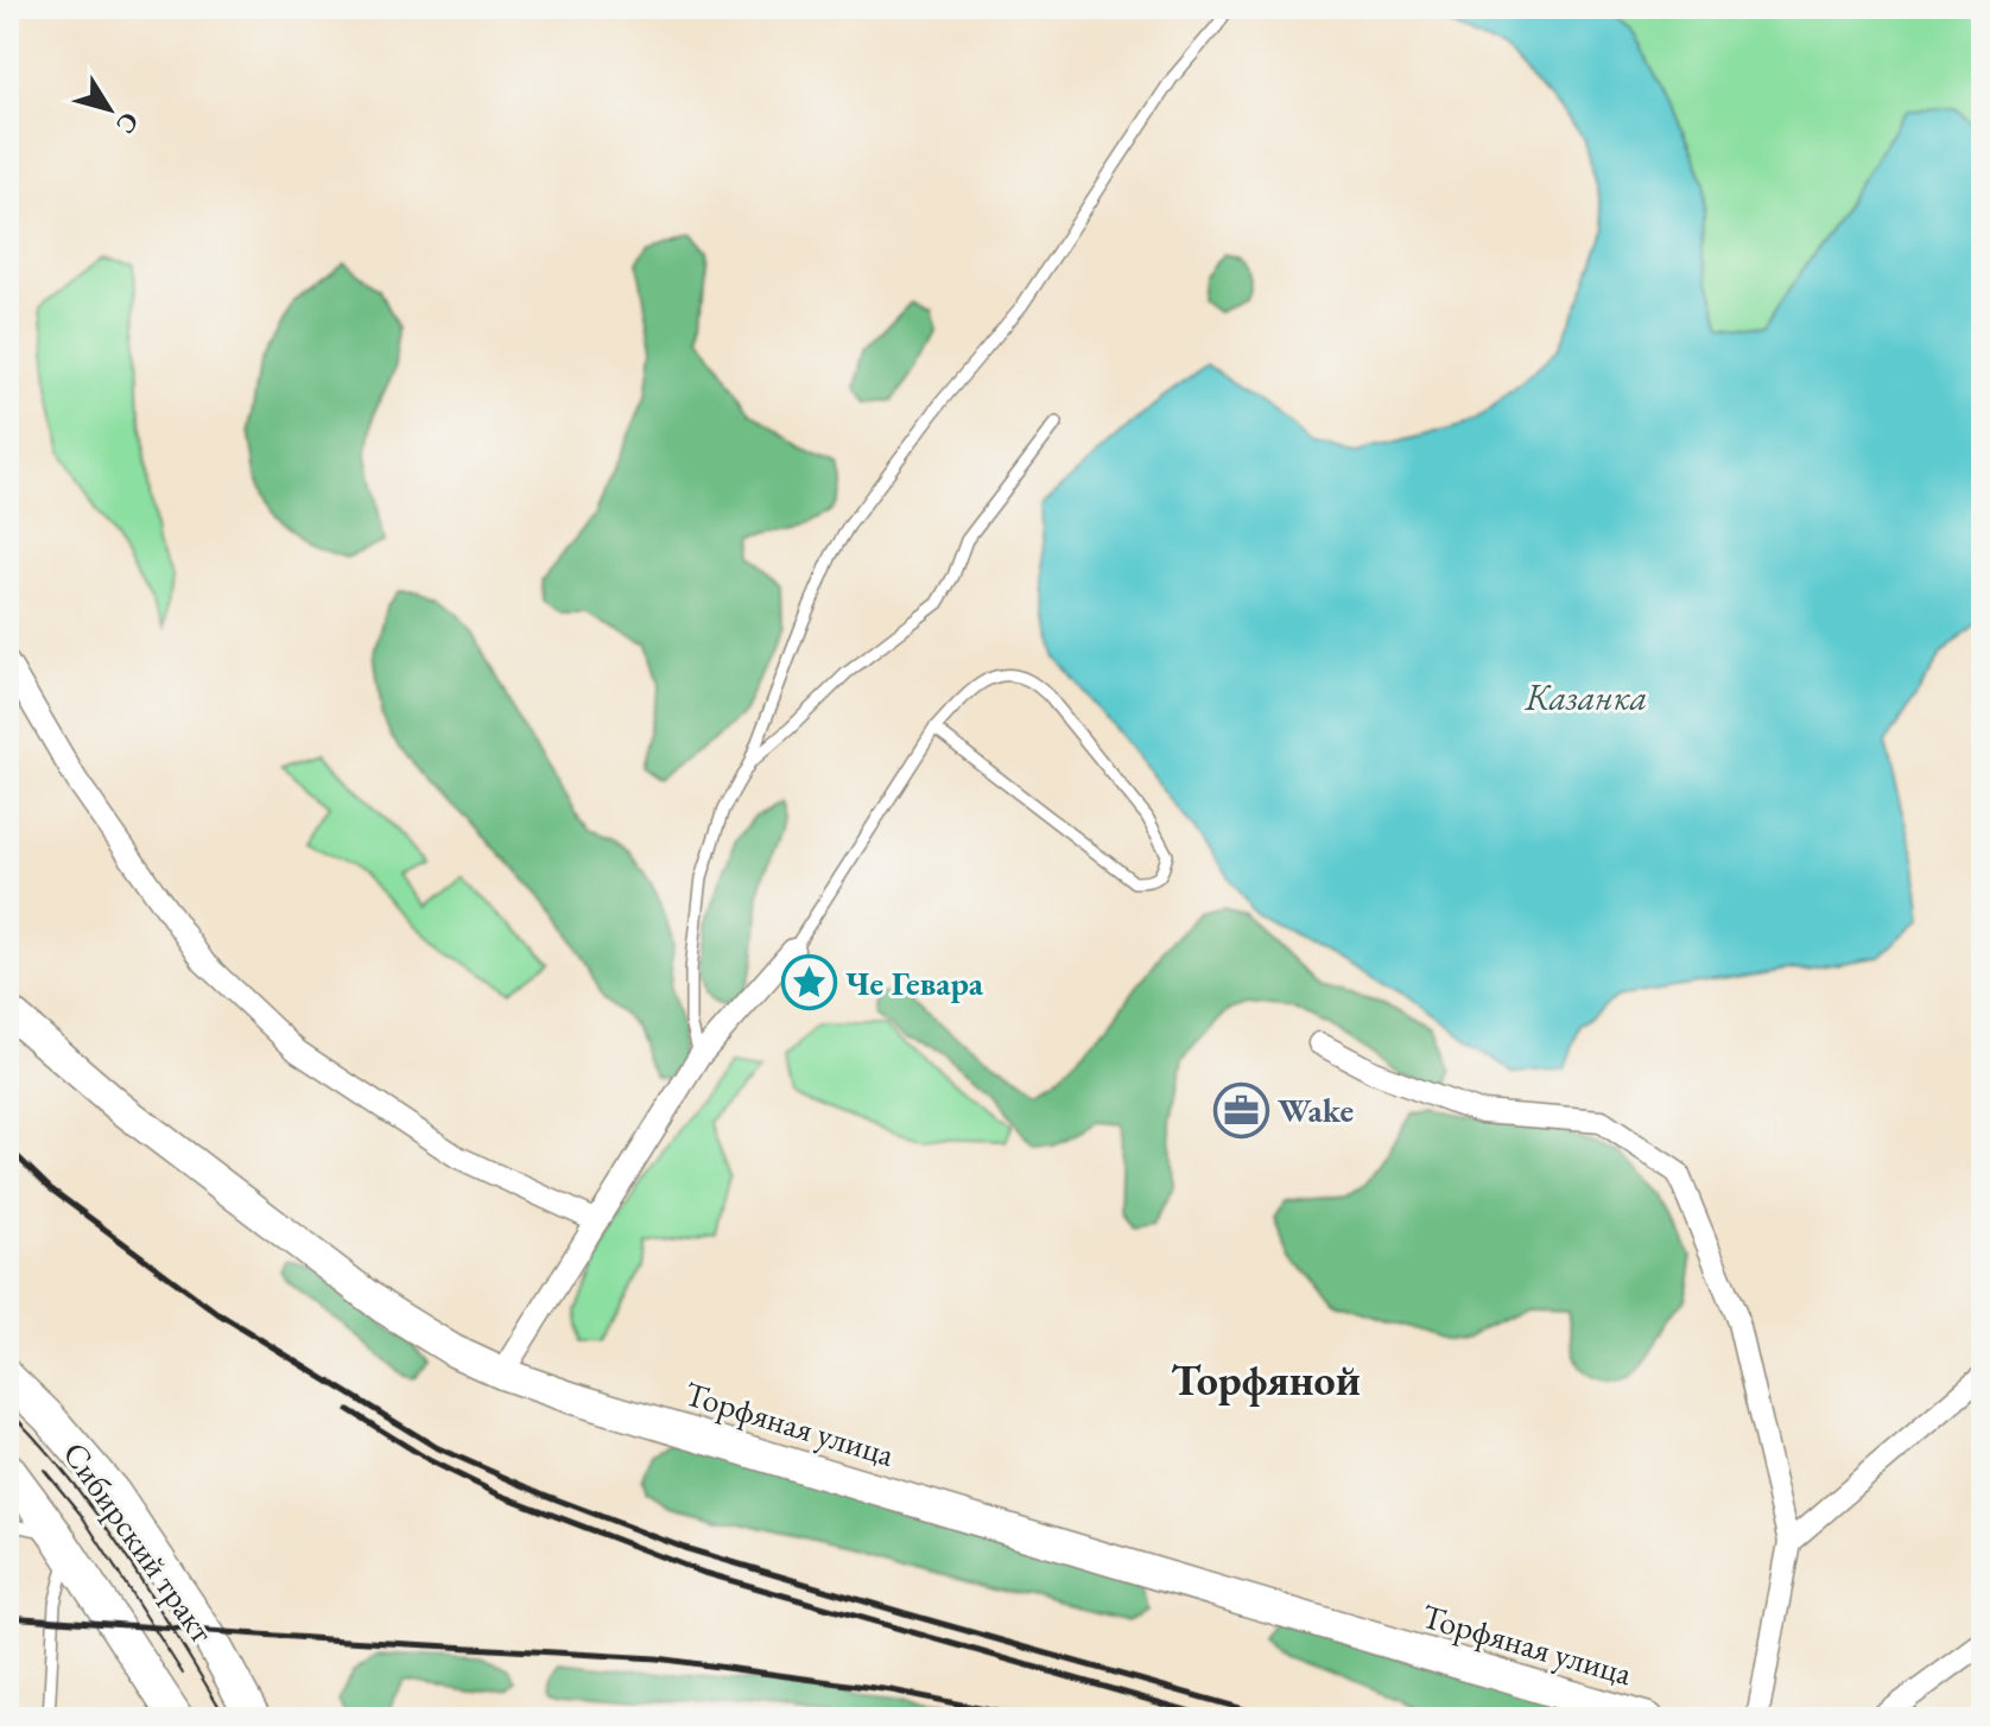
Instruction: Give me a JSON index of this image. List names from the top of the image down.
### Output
{
  "streets": {
    "main road": ["Сибирский тракт"],
    "street": ["Торфяная улица"]
  },
  "districts": ["Торфяной"],
  "water": ["Казанка"],
  "places": {
    "place": ["Че Гевара"],
    "office": ["Wake"]
  },
  "north": "bottom right"
}
